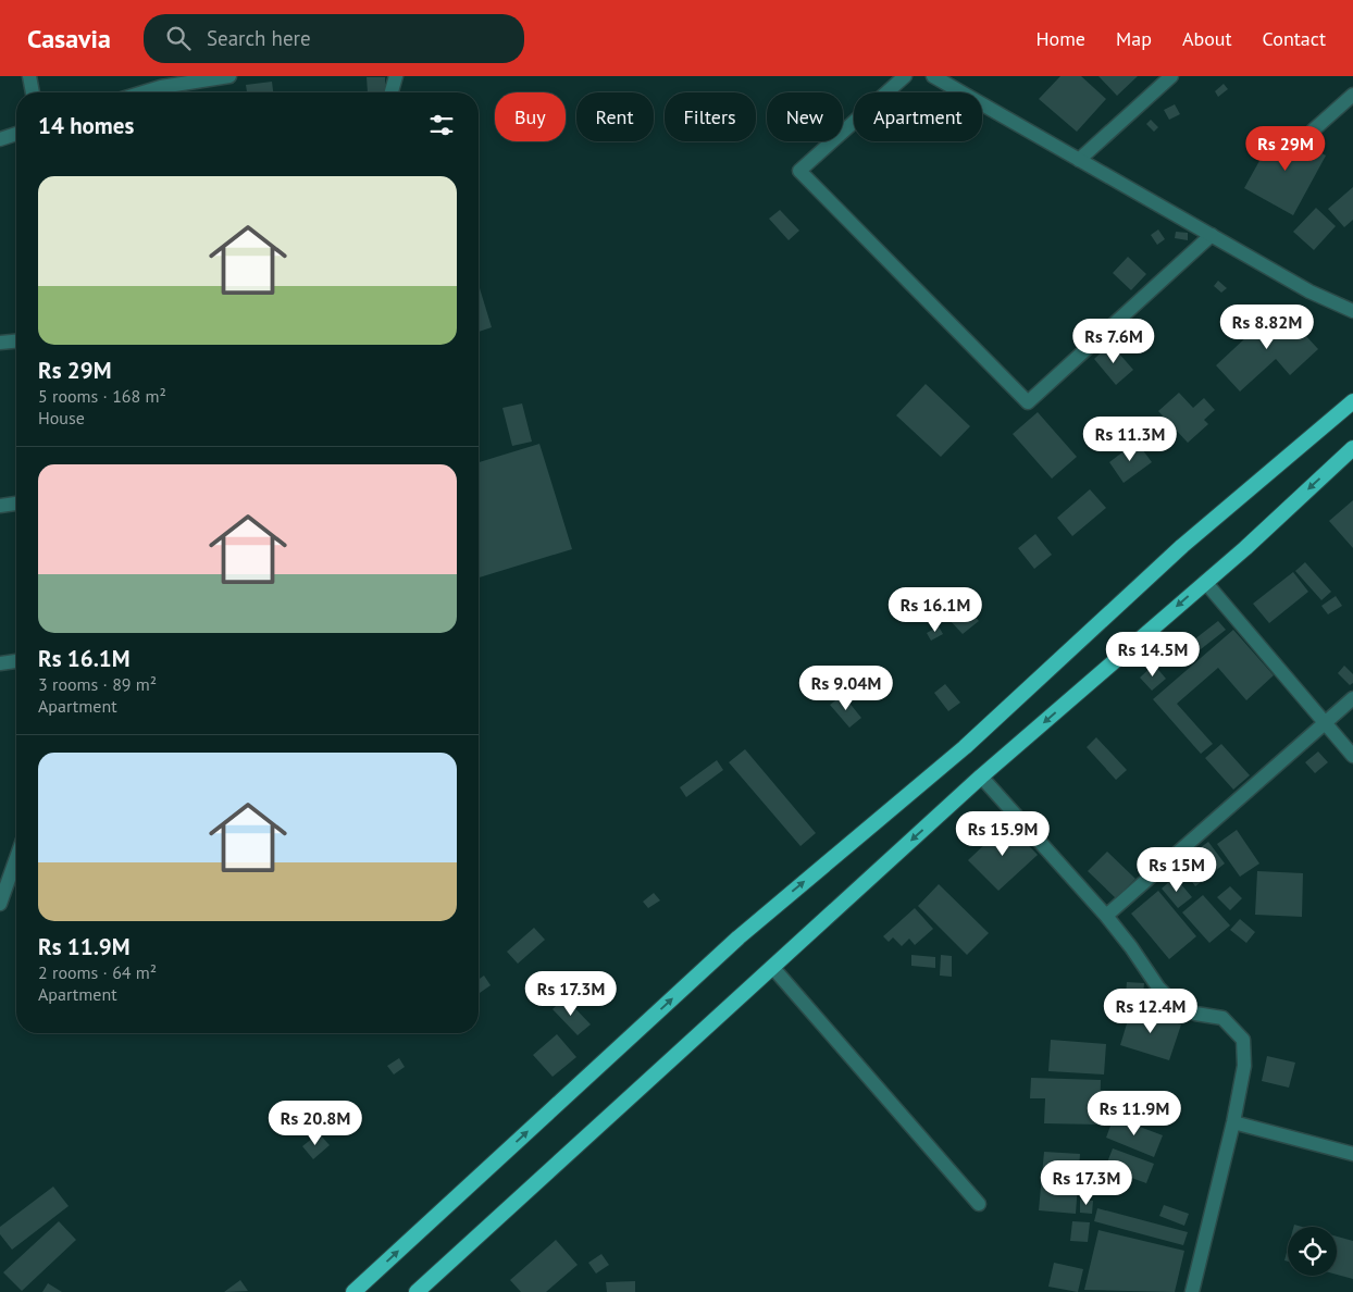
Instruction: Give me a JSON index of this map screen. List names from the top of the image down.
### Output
{
  "page": {
    "header": "Casavia",
    "search": "Search here",
    "nav": [
      "Home",
      "Map",
      "About",
      "Contact"
    ],
    "chip": [
      "Buy",
      "Rent",
      "Filters",
      "New",
      "Apartment"
    ],
    "heading": "14 homes",
    "price": [
      "Rs 29M",
      "Rs 8.82M",
      "Rs 7.6M",
      "Rs 11.3M",
      "Rs 16.1M",
      "Rs 14.5M",
      "Rs 9.04M",
      "Rs 15.9M",
      "Rs 15M",
      "Rs 17.3M",
      "Rs 12.4M",
      "Rs 11.9M",
      "Rs 20.8M",
      "Rs 17.3M"
    ],
    "list": [
      {
        "name": "Rs 29M",
        "note": "5 rooms · 168 m² · House"
      },
      {
        "name": "Rs 16.1M",
        "note": "3 rooms · 89 m² · Apartment"
      },
      {
        "name": "Rs 11.9M",
        "note": "2 rooms · 64 m² · Apartment"
      }
    ]
  }
}
